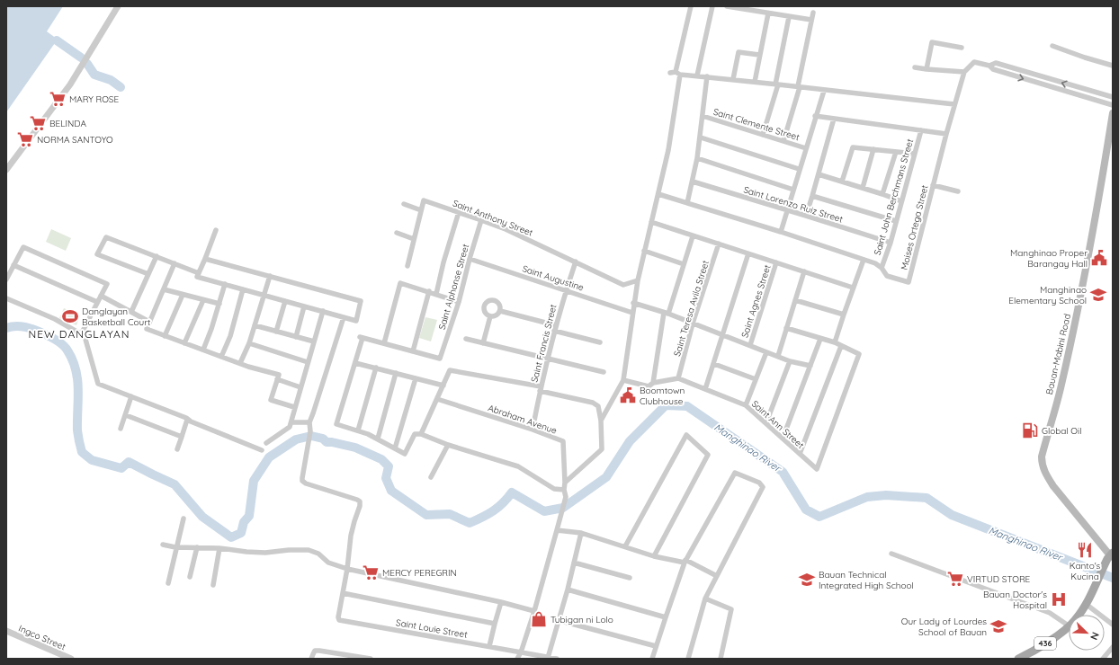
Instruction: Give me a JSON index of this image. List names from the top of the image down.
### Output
{
  "streets": {
    "main road": ["Bauan-Mabini Road", "436"],
    "street": [
      "Saint Clemente Street",
      "Saint John Berchmans Street",
      "Saint Lorenzo Ruiz Street",
      "Saint Anthony Street",
      "Moises Ortega Street",
      "Saint Augustine",
      "Saint Alphonse Street",
      "Saint Agnes Street",
      "Saint Teresa Avila Street",
      "Saint Francis Street",
      "Abraham Avenue",
      "Saint Ann Street",
      "Saint Louie Street",
      "Ingco Street"
    ]
  },
  "crossings": [
    ["Saint John Berchmans Street", "Saint Lorenzo Ruiz Street"],
    ["Saint John Berchmans Street", "Moises Ortega Street"],
    ["Saint Anthony Street", "Saint Alphonse Street"],
    ["Saint Anthony Street", "Saint Francis Street"],
    ["Saint Augustine", "Saint Alphonse Street"],
    ["Saint Augustine", "Saint Francis Street"],
    ["Saint Teresa Avila Street", "Saint Ann Street"],
    ["Saint Francis Street", "Abraham Avenue"],
    ["Bauan-Mabini Road", "436"]
  ],
  "districts": ["NEW DANGLAYAN"],
  "water": ["Manghinao River"],
  "places": {
    "supermarket": [
      "MARY ROSE",
      "BELINDA",
      "NORMA SANTOYO",
      "MERCY PEREGRIN",
      "VIRTUD STORE"
    ],
    "public building": ["Manghinao Proper Barangay Hall", "Boomtown Clubhouse"],
    "school or university": ["Manghinao Elementary School", "Bauan Technical Integrated High School", "Our Lady of Lourdes School of Bauan"],
    "sports": ["Danglayan Basketball Court"],
    "fuel station": ["Global Oil"],
    "restaurant": ["Kanto's Kucina"],
    "hospital": ["Bauan Doctor's Hospital"],
    "shop": ["Tubigan ni Lolo"]
  },
  "north": "bottom right"
}
